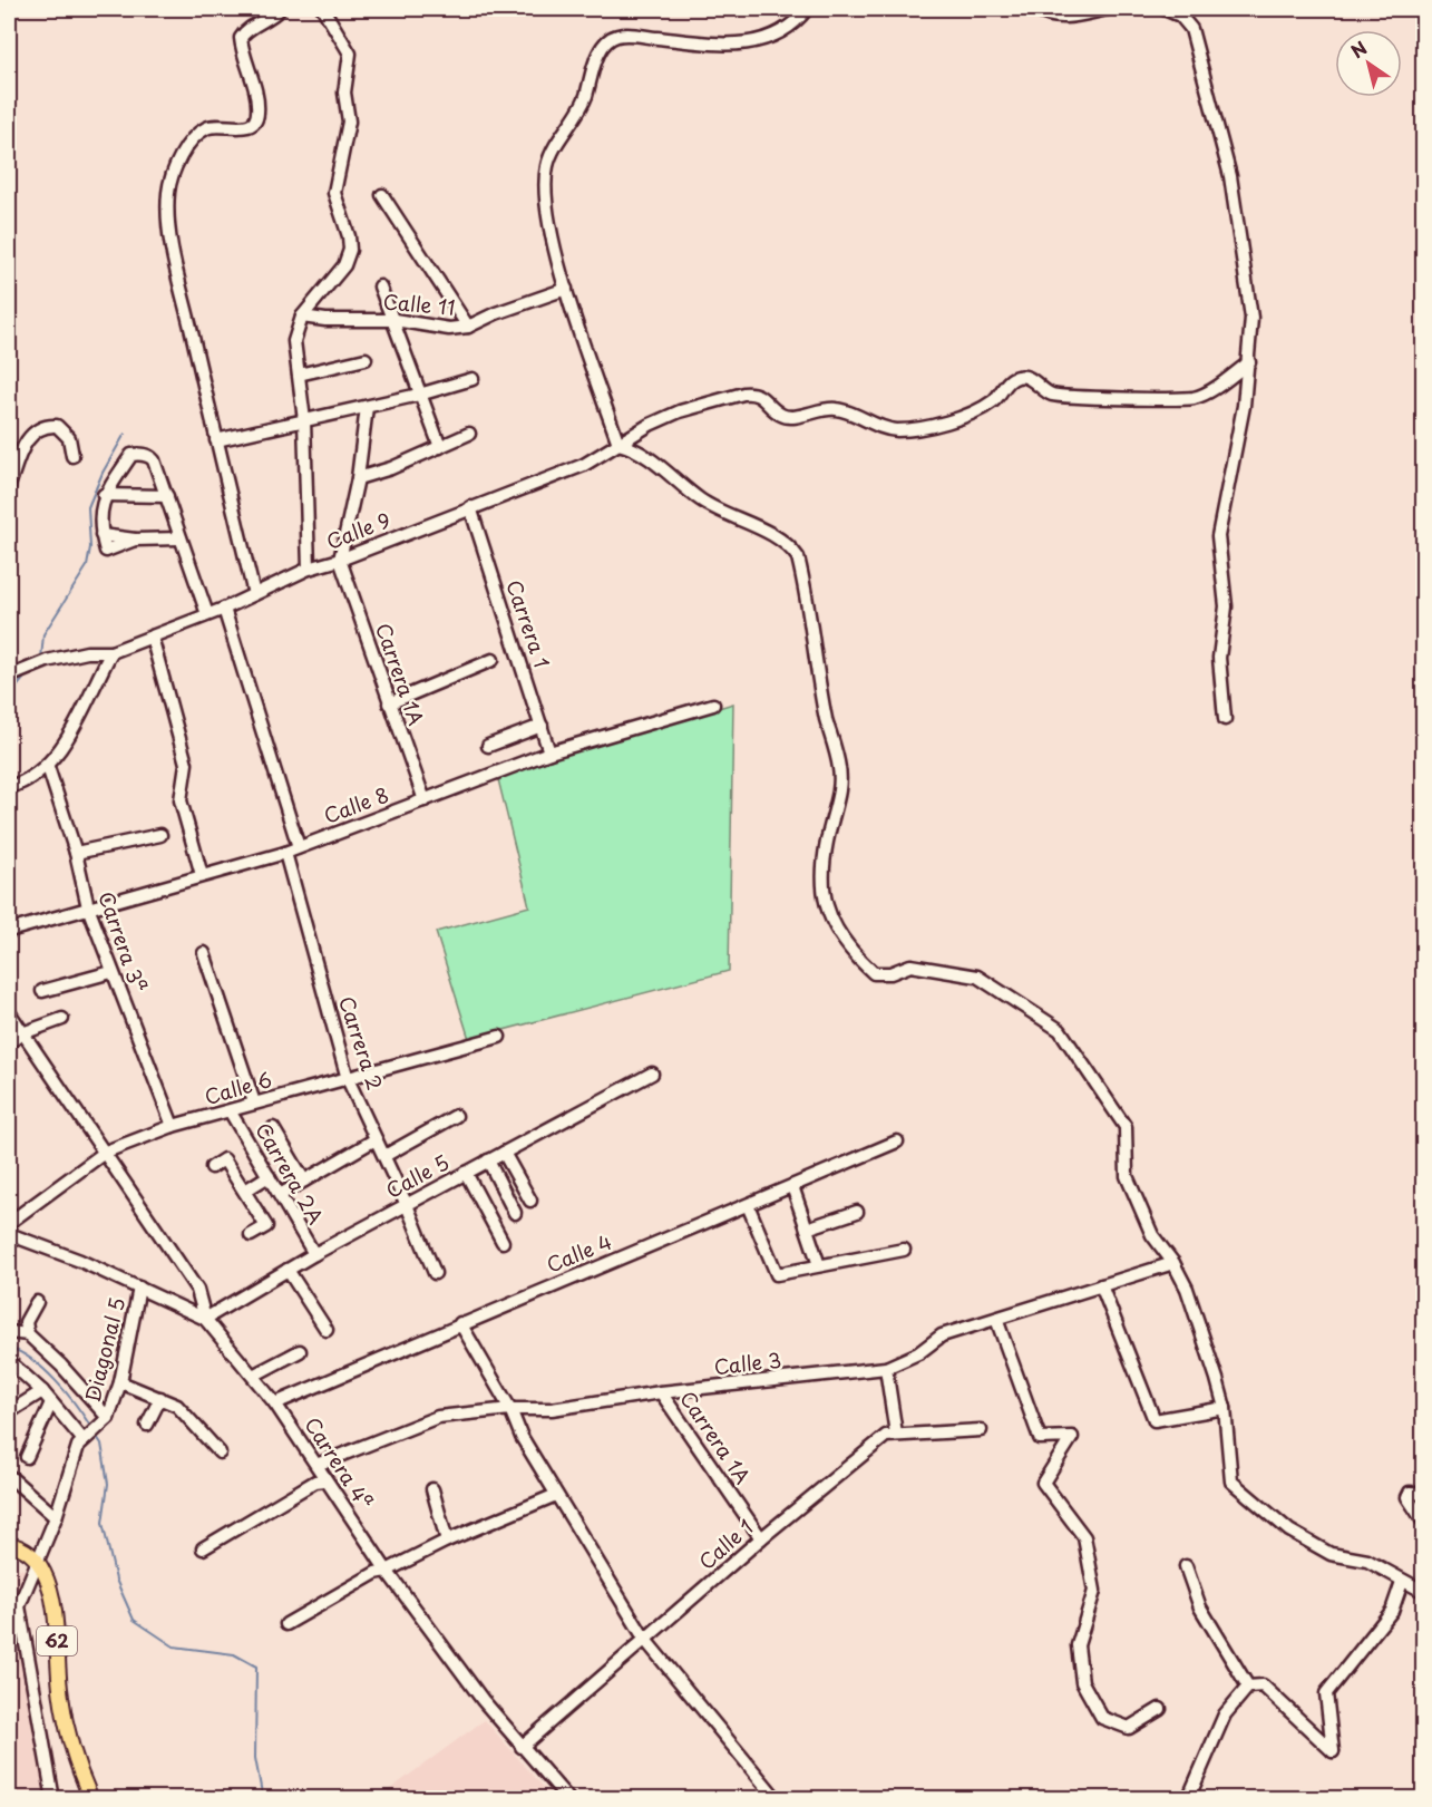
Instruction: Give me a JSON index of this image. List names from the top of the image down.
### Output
{
  "streets": {
    "main road": ["62"],
    "street": [
      "Calle 11",
      "Calle 9",
      "Carrera 1",
      "Carrera 1A",
      "Calle 8",
      "Carrera 3ª",
      "Carrera 2",
      "Calle 6",
      "Carrera 2A",
      "Calle 5",
      "Calle 4",
      "Diagonal 5",
      "Calle 3",
      "Carrera 4ª",
      "Calle 1"
    ]
  },
  "crossings": [
    ["Calle 9", "Carrera 1"],
    ["Calle 9", "Carrera 1A"],
    ["Carrera 1", "Calle 8"],
    ["Carrera 1A", "Calle 8"],
    ["Carrera 1A", "Calle 3"],
    ["Carrera 1A", "Calle 1"],
    ["Calle 8", "Carrera 3ª"],
    ["Calle 8", "Carrera 2"],
    ["Carrera 3ª", "Calle 6"],
    ["Carrera 2", "Calle 6"],
    ["Carrera 2", "Calle 5"],
    ["Calle 6", "Carrera 2A"],
    ["Carrera 2A", "Calle 5"],
    ["Calle 5", "Carrera 4ª"],
    ["Calle 4", "Carrera 4ª"],
    ["Diagonal 5", "Carrera 4ª"],
    ["Diagonal 5", "62"],
    ["Calle 3", "Carrera 4ª"],
    ["Carrera 4ª", "Calle 1"]
  ],
  "north": "top left"
}
